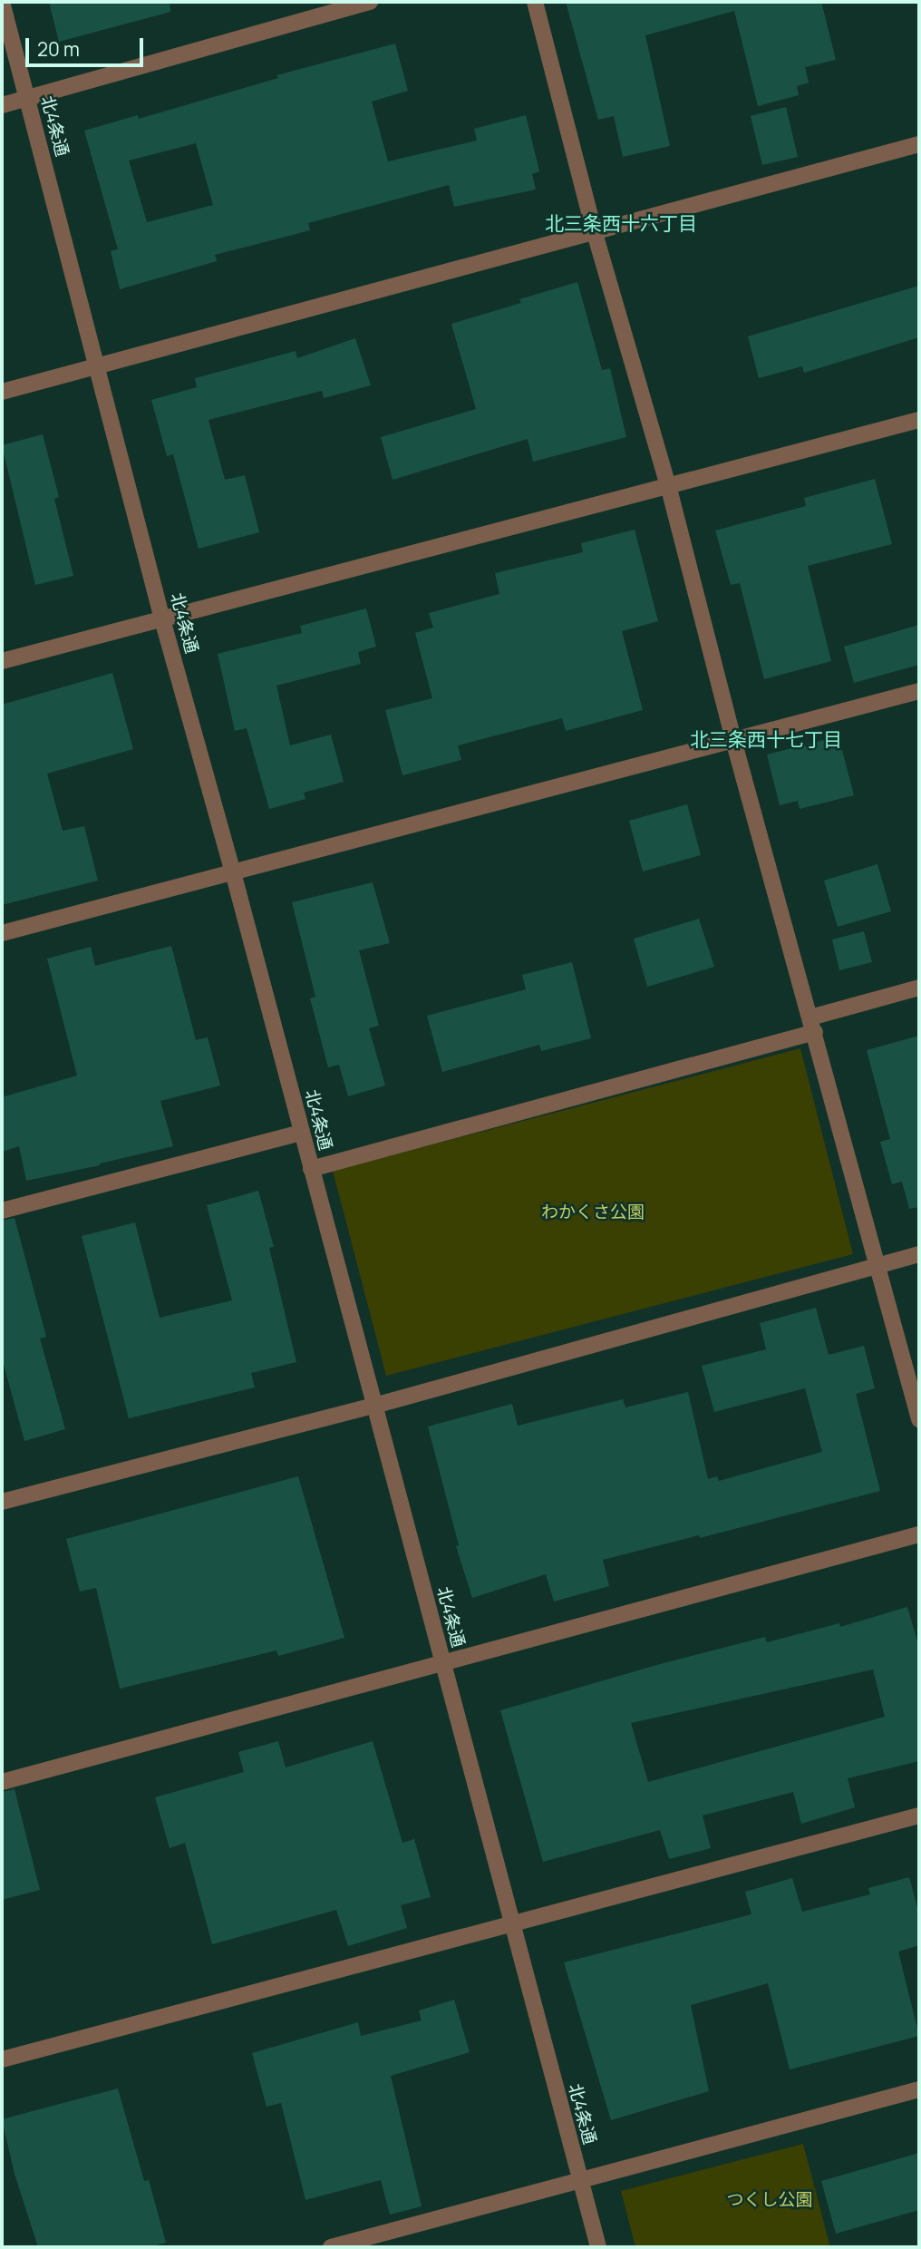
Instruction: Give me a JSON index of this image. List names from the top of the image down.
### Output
{
  "streets": {
    "street": ["北4条通"]
  },
  "districts": ["北三条西十六丁目", "北三条西十七丁目"],
  "parks": ["わかくさ公園", "つくし公園"],
  "scale_bar": "20 m"
}
